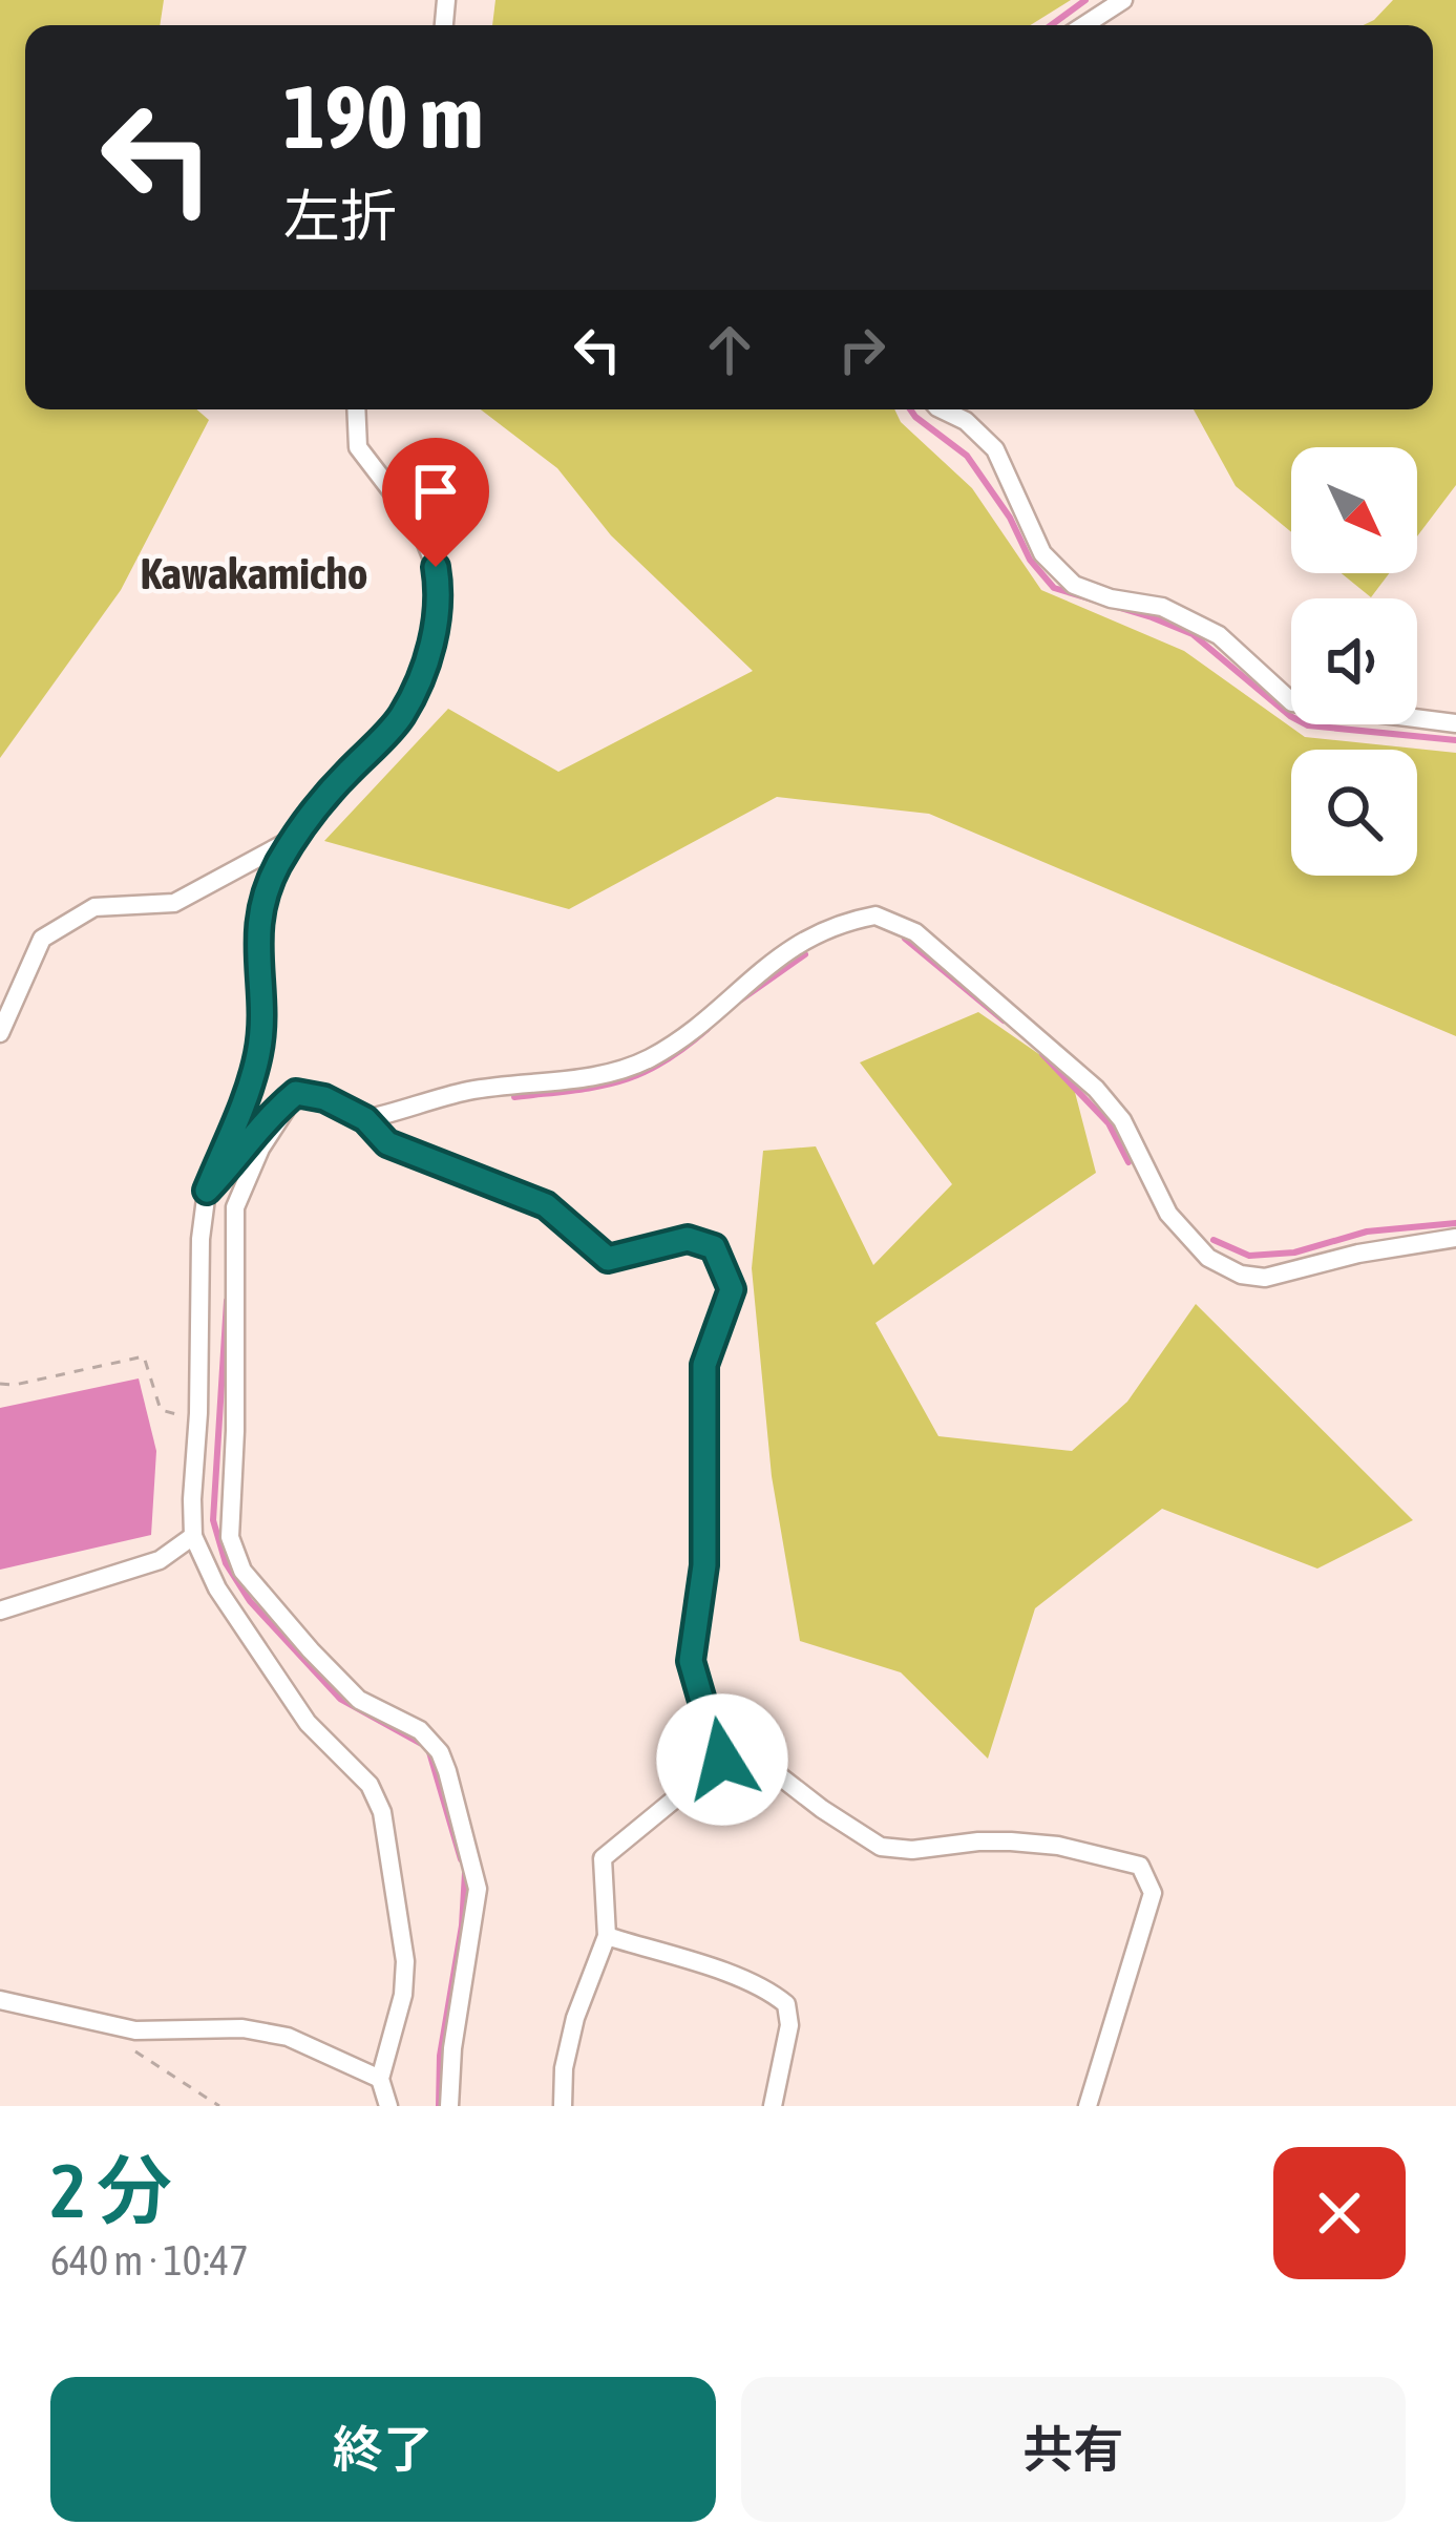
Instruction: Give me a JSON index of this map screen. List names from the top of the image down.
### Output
{
  "districts": ["Kawakamicho"],
  "north": "bottom right",
  "page": {
    "turn": ["190 m", "左折"],
    "heading": ["2 分", "640 m · 10:47"],
    "buttons": ["終了", "共有"]
  }
}
